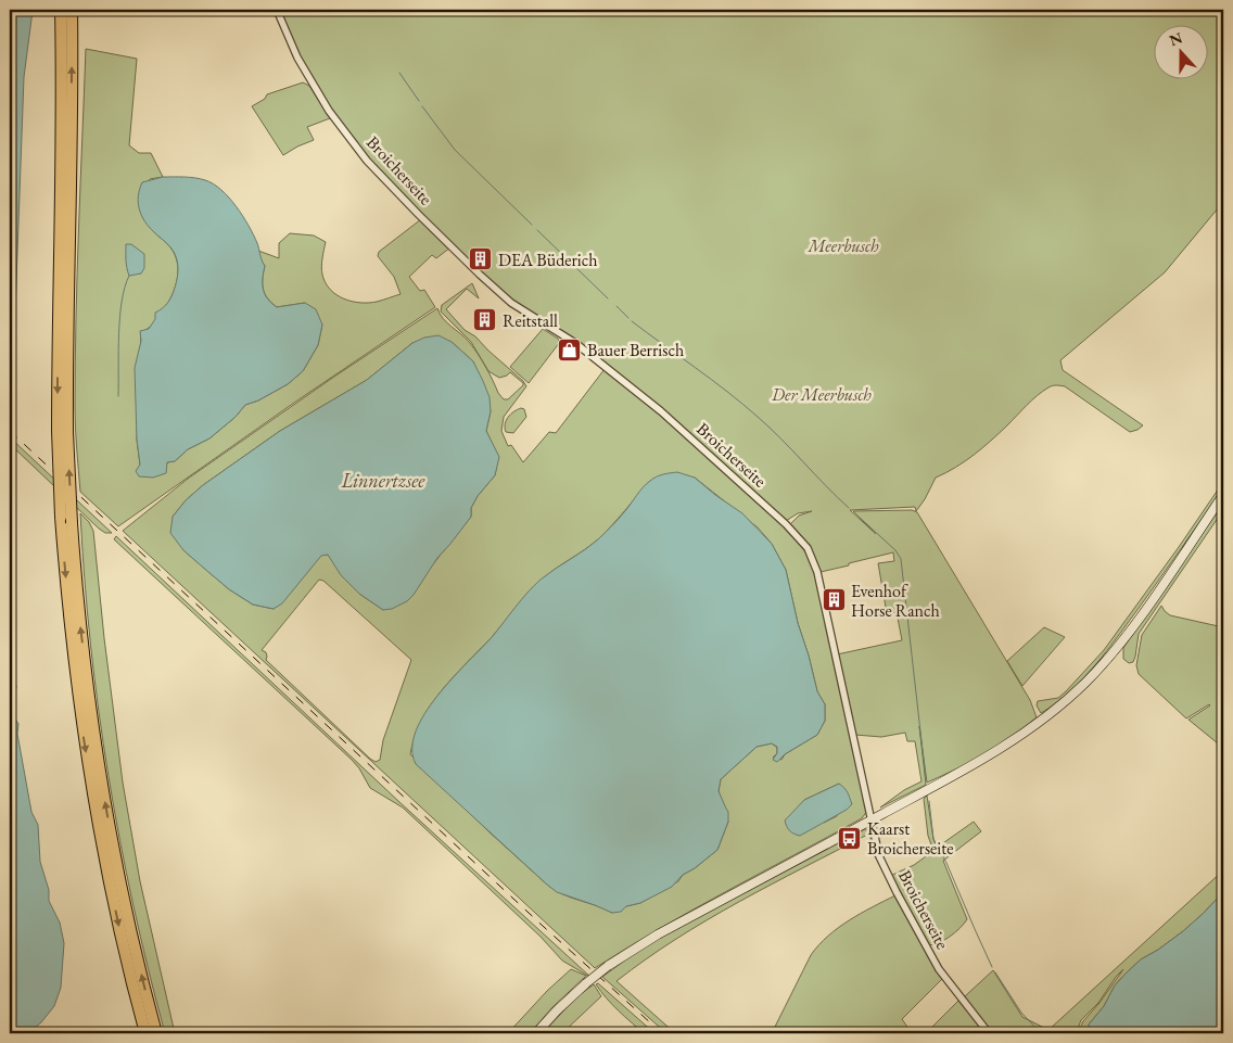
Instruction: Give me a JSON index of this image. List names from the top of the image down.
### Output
{
  "streets": {
    "street": ["Broicherseite"]
  },
  "water": ["Linnertzsee"],
  "parks": ["Meerbusch", "Der Meerbusch"],
  "places": {
    "building": ["DEA Büderich", "Reitstall", "Evenhof Horse Ranch"],
    "shop": ["Bauer Berrisch"],
    "bus stop": ["Kaarst Broicherseite"]
  },
  "north": "top"
}
